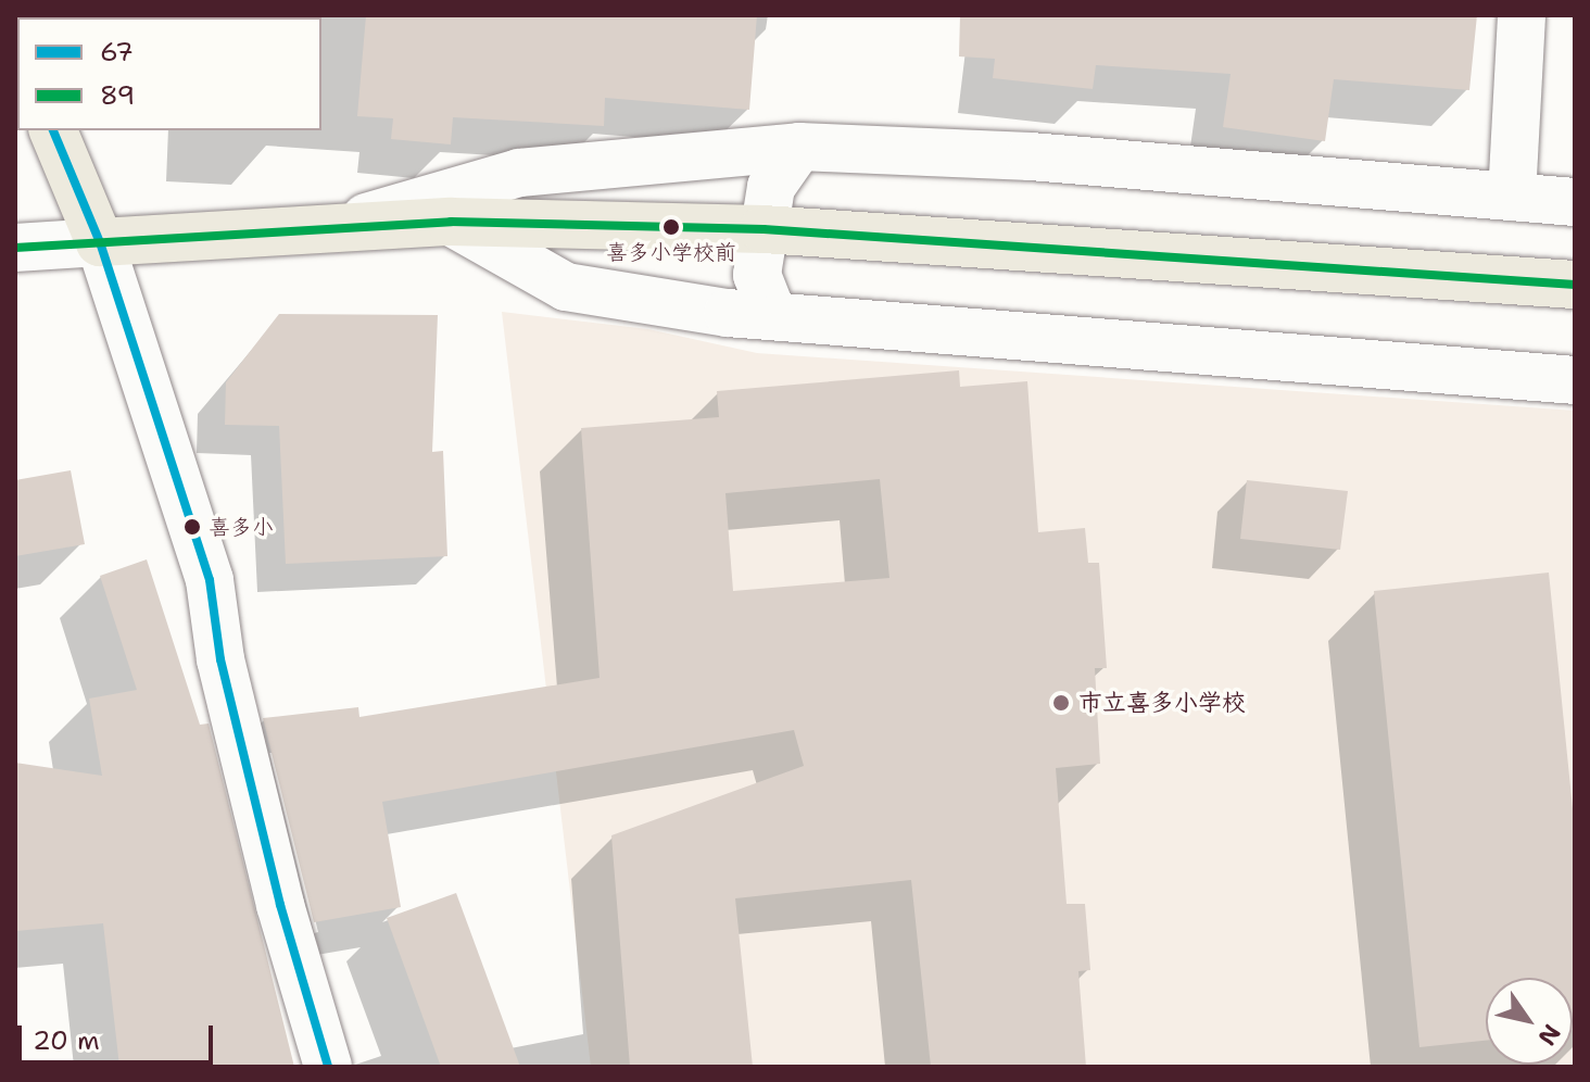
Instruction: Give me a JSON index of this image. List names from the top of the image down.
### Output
{
  "places": ["喜多小学校前", "喜多小", "市立喜多小学校"],
  "lines": ["transit line 67", "transit line 89"],
  "legend": ["67", "89"],
  "scale_bar": "20 m",
  "north": "bottom right"
}
